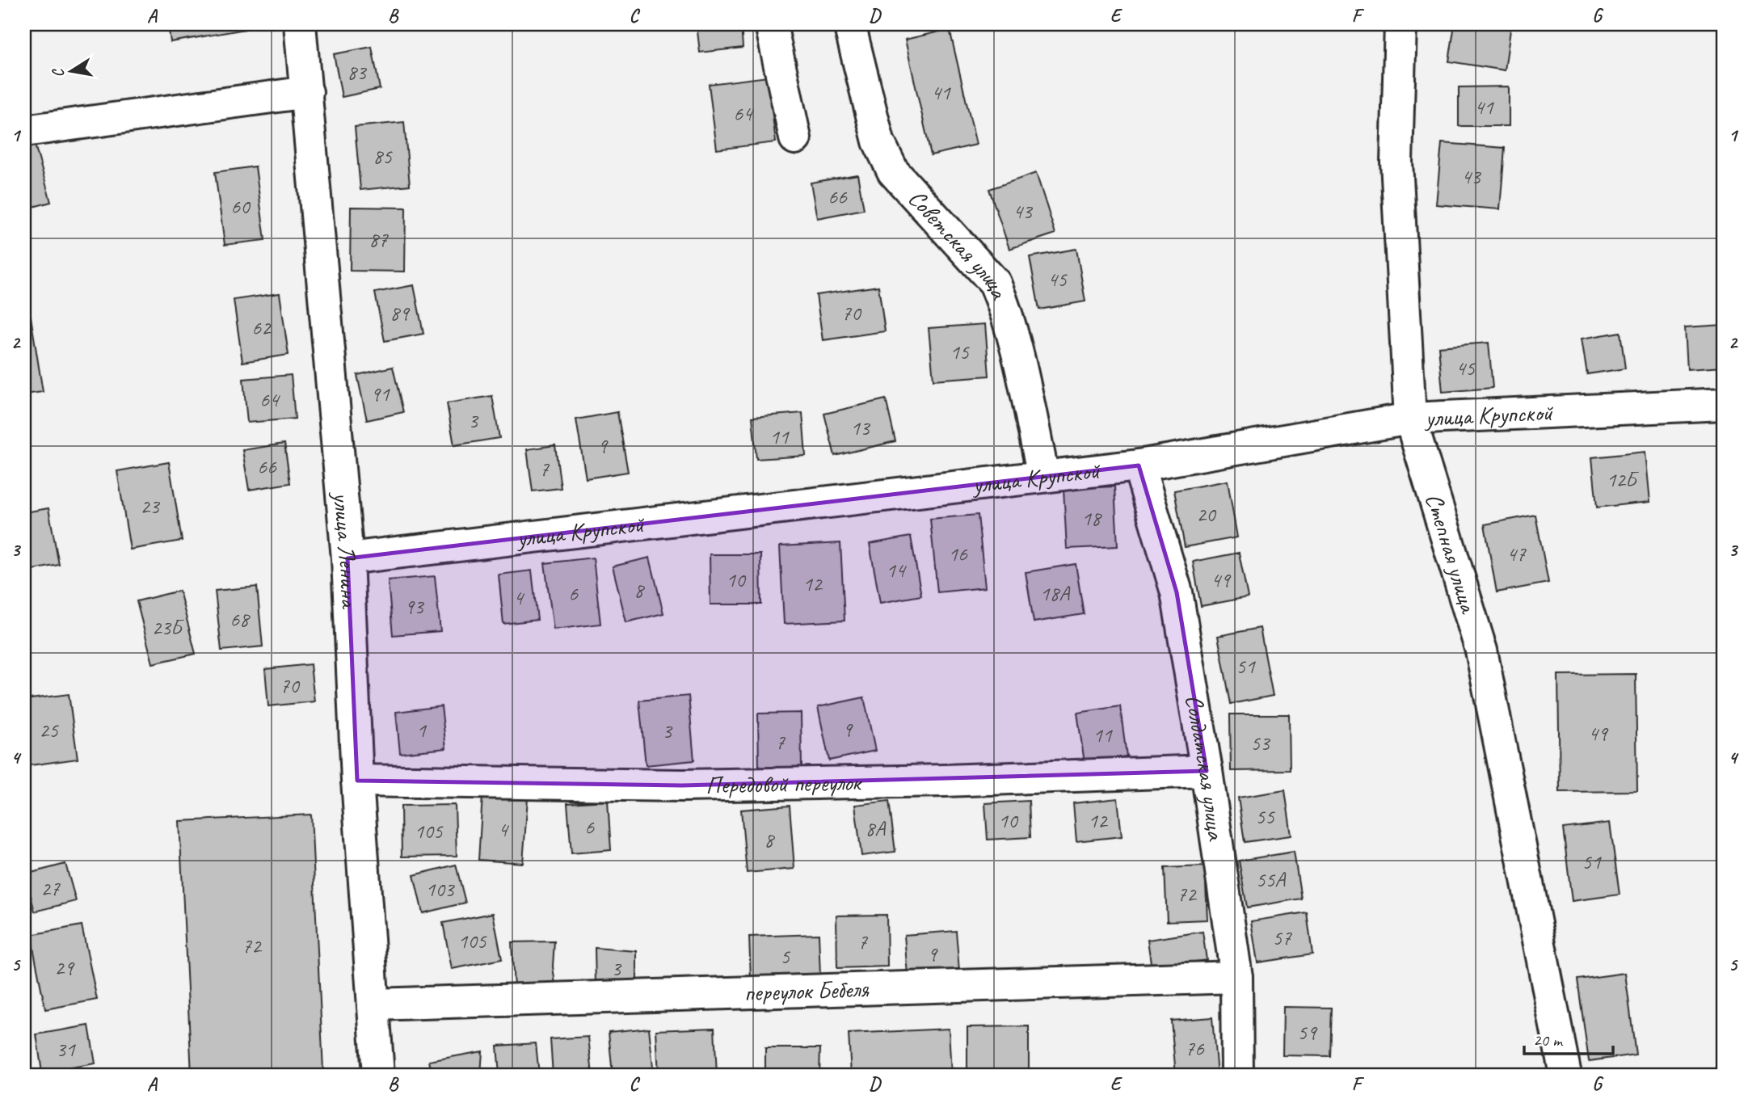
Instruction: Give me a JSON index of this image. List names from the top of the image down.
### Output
{
  "streets": {
    "street": [
      "Советская улица",
      "улица Крупской",
      "улица Ленина",
      "Степная улица",
      "Солдатская улица",
      "Передовой переулок",
      "переулок Бебеля"
    ]
  },
  "crossings": [
    ["Советская улица", "улица Крупской"],
    ["улица Крупской", "улица Ленина"],
    ["улица Крупской", "Степная улица"],
    ["улица Крупской", "Солдатская улица"],
    ["улица Ленина", "Передовой переулок"],
    ["улица Ленина", "переулок Бебеля"],
    ["Солдатская улица", "Передовой переулок"],
    ["Солдатская улица", "переулок Бебеля"]
  ],
  "house_numbers": [
    "83",
    "41",
    "41",
    "64",
    "85",
    "43",
    "66",
    "60",
    "43",
    "87",
    "45",
    "89",
    "70",
    "62",
    "15",
    "45",
    "91",
    "64",
    "3",
    "13",
    "11",
    "9",
    "66",
    "7",
    "12Б",
    "23",
    "20",
    "18",
    "16",
    "47",
    "14",
    "10",
    "49",
    "12",
    "8",
    "6",
    "18А",
    "4",
    "93",
    "68",
    "23Б",
    "51",
    "70",
    "9",
    "25",
    "1",
    "3",
    "49",
    "11",
    "7",
    "53",
    "55",
    "10",
    "12",
    "6",
    "8А",
    "4",
    "105",
    "8",
    "51",
    "55А",
    "27",
    "103",
    "72",
    "57",
    "105",
    "7",
    "72",
    "9",
    "5",
    "29",
    "3",
    "59",
    "76",
    "31"
  ],
  "scale_bar": "20 m",
  "north": "left",
  "grid": {
    "columns": [
      "A",
      "B",
      "C",
      "D",
      "E",
      "F",
      "G"
    ],
    "rows": [
      "1",
      "2",
      "3",
      "4",
      "5"
    ]
  }
}
